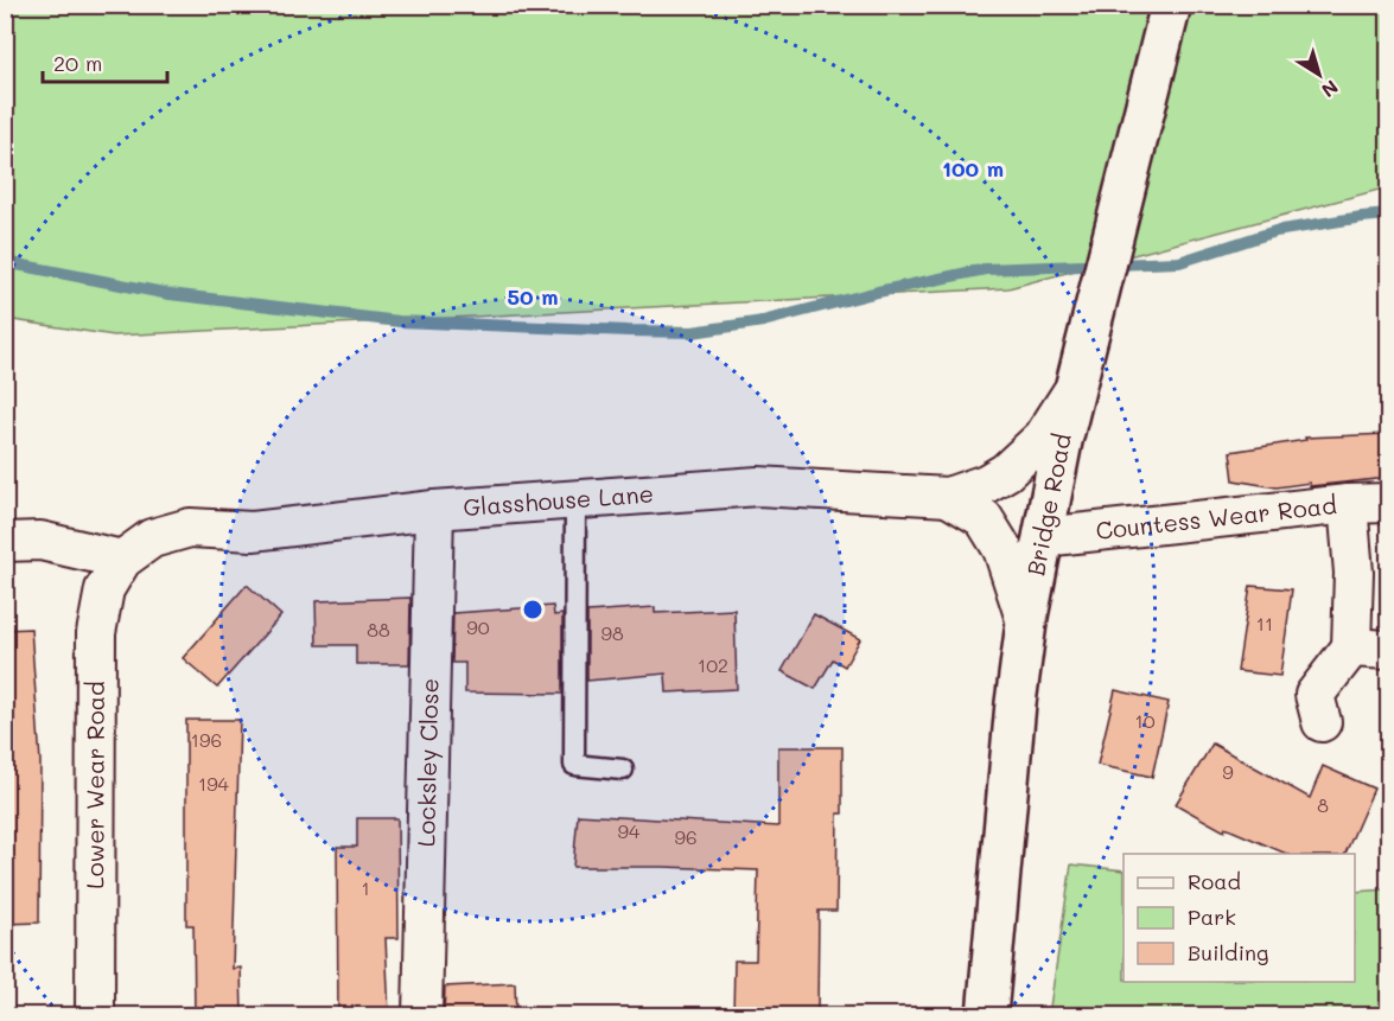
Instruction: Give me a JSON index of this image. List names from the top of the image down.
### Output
{
  "streets": {
    "main road": ["Bridge Road"],
    "street": [
      "Glasshouse Lane",
      "Countess Wear Road",
      "Locksley Close",
      "Lower Wear Road"
    ]
  },
  "crossings": [
    ["Glasshouse Lane", "Bridge Road"],
    ["Glasshouse Lane", "Locksley Close"],
    ["Glasshouse Lane", "Lower Wear Road"],
    ["Bridge Road", "Countess Wear Road"]
  ],
  "house_numbers": [
    "11",
    "90",
    "88",
    "98",
    "102",
    "10",
    "196",
    "9",
    "194",
    "8",
    "94",
    "96",
    "1"
  ],
  "legend": ["Road", "Park", "Building"],
  "scale_bar": "20 m",
  "north": "bottom right",
  "rings": ["100 m", "50 m"]
}
